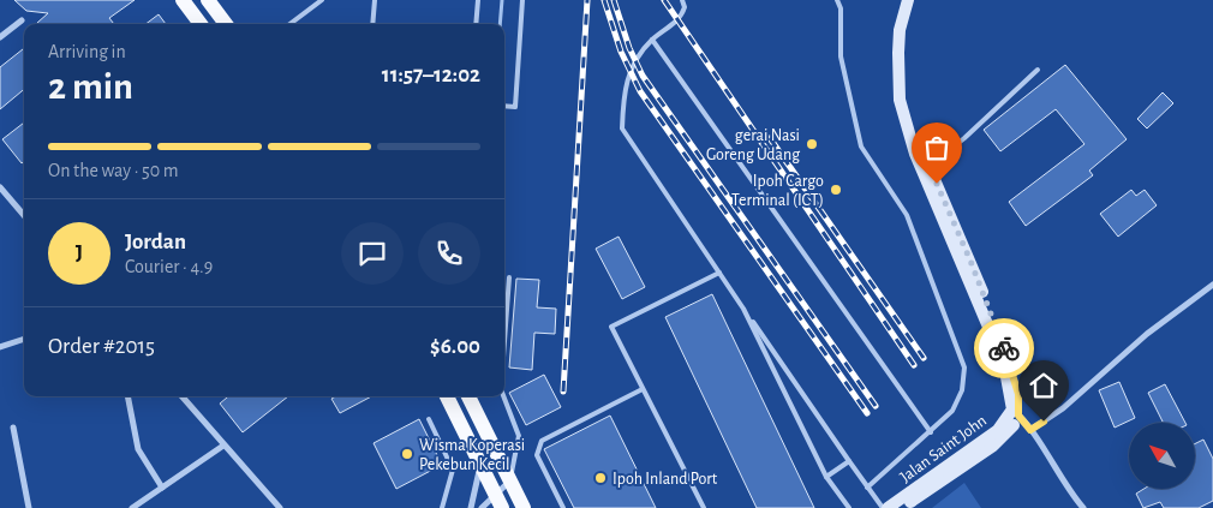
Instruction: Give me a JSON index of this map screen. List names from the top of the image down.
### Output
{
  "streets": {
    "street": ["Jalan Saint John"]
  },
  "places": [
    "gerai Nasi Goreng Udang",
    "Ipoh Cargo Terminal (ICT)",
    "Wisma Koperasi Pekebun Kecil",
    "Ipoh Inland Port"
  ],
  "north": "top left",
  "page": {
    "heading": ["2 min", "Arriving in", "11:57–12:02"],
    "panel": [
      "Jordan",
      "Courier · 4.9",
      "Order #2015",
      "$6.00"
    ],
    "bar": "On the way · 50 m",
    "round": "J"
  }
}
